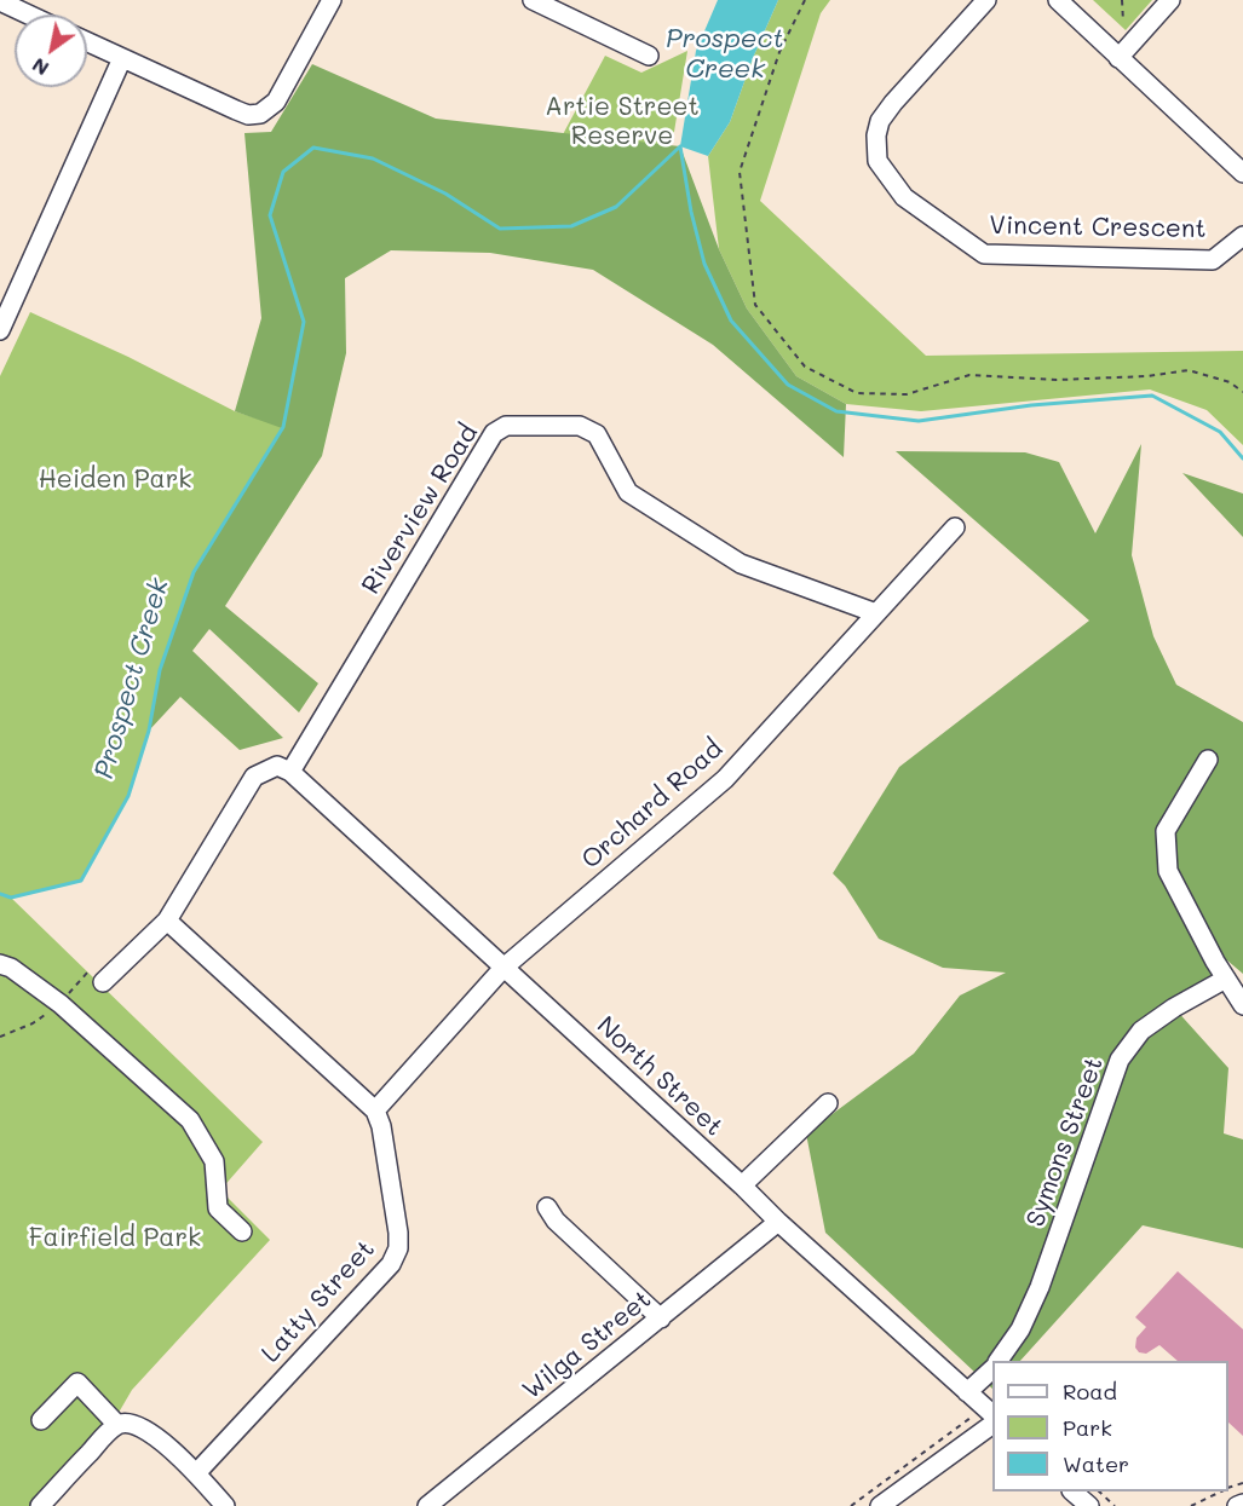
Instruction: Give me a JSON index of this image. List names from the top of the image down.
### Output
{
  "streets": {
    "street": [
      "Vincent Crescent",
      "Riverview Road",
      "Orchard Road",
      "North Street",
      "Symons Street",
      "Latty Street",
      "Wilga Street"
    ]
  },
  "crossings": [
    ["Riverview Road", "Orchard Road"],
    ["Riverview Road", "North Street"],
    ["Orchard Road", "North Street"],
    ["Orchard Road", "Latty Street"],
    ["North Street", "Symons Street"],
    ["North Street", "Wilga Street"]
  ],
  "water": ["Prospect Creek"],
  "parks": ["Artie Street Reserve", "Heiden Park", "Fairfield Park"],
  "legend": ["Road", "Park", "Water"],
  "north": "bottom left"
}
